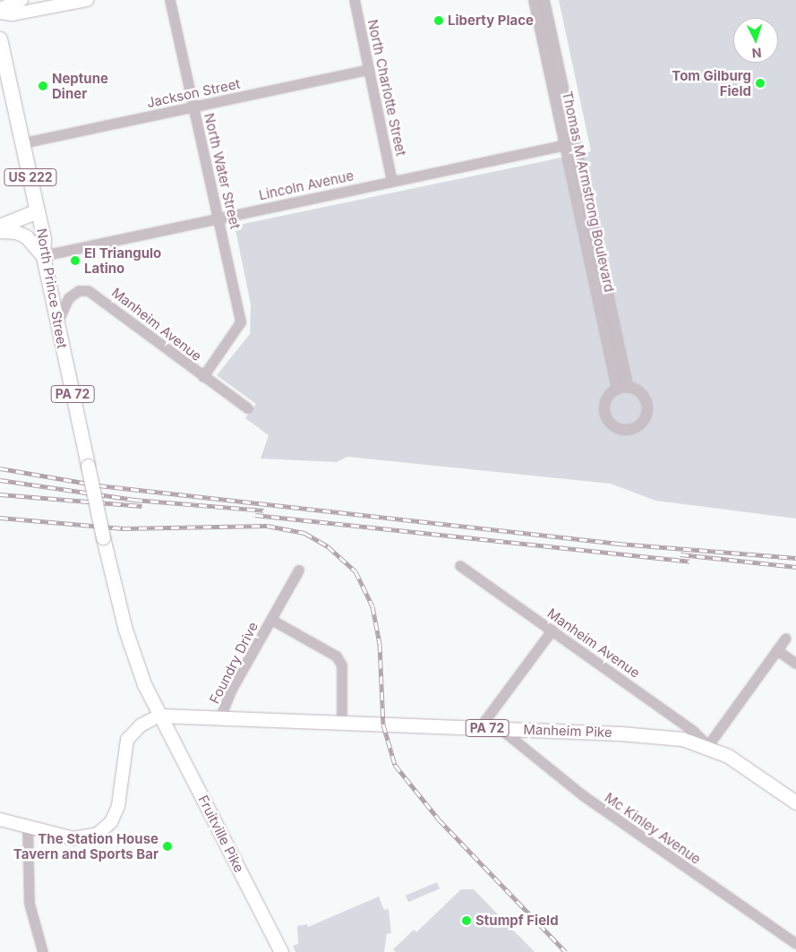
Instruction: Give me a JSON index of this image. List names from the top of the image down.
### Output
{
  "streets": {
    "highway": ["US 222", "North Prince Street"],
    "main road": ["PA 72", "Manheim Pike", "Fruitville Pike"],
    "street": [
      "North Charlotte Street",
      "Jackson Street",
      "North Water Street",
      "Lincoln Avenue",
      "Thomas M Armstrong Boulevard",
      "Manheim Avenue",
      "Foundry Drive",
      "Mc Kinley Avenue"
    ]
  },
  "crossings": [
    ["North Charlotte Street", "Jackson Street"],
    ["North Charlotte Street", "Lincoln Avenue"],
    ["Jackson Street", "North Water Street"],
    ["Jackson Street", "North Prince Street"],
    ["North Water Street", "Lincoln Avenue"],
    ["North Water Street", "Manheim Avenue"],
    ["Lincoln Avenue", "Thomas M Armstrong Boulevard"],
    ["Lincoln Avenue", "North Prince Street"],
    ["Lincoln Avenue", "PA 72"],
    ["North Prince Street", "Manheim Avenue"],
    ["North Prince Street", "PA 72"],
    ["North Prince Street", "Manheim Pike"],
    ["North Prince Street", "Fruitville Pike"],
    ["Manheim Avenue", "Manheim Pike"],
    ["Foundry Drive", "Manheim Pike"],
    ["Manheim Pike", "Mc Kinley Avenue"],
    ["Manheim Pike", "Fruitville Pike"]
  ],
  "places": [
    "Liberty Place",
    "Tom Gilburg Field",
    "Neptune Diner",
    "El Triangulo Latino",
    "The Station House Tavern and Sports Bar",
    "Stumpf Field"
  ],
  "north": "bottom"
}
